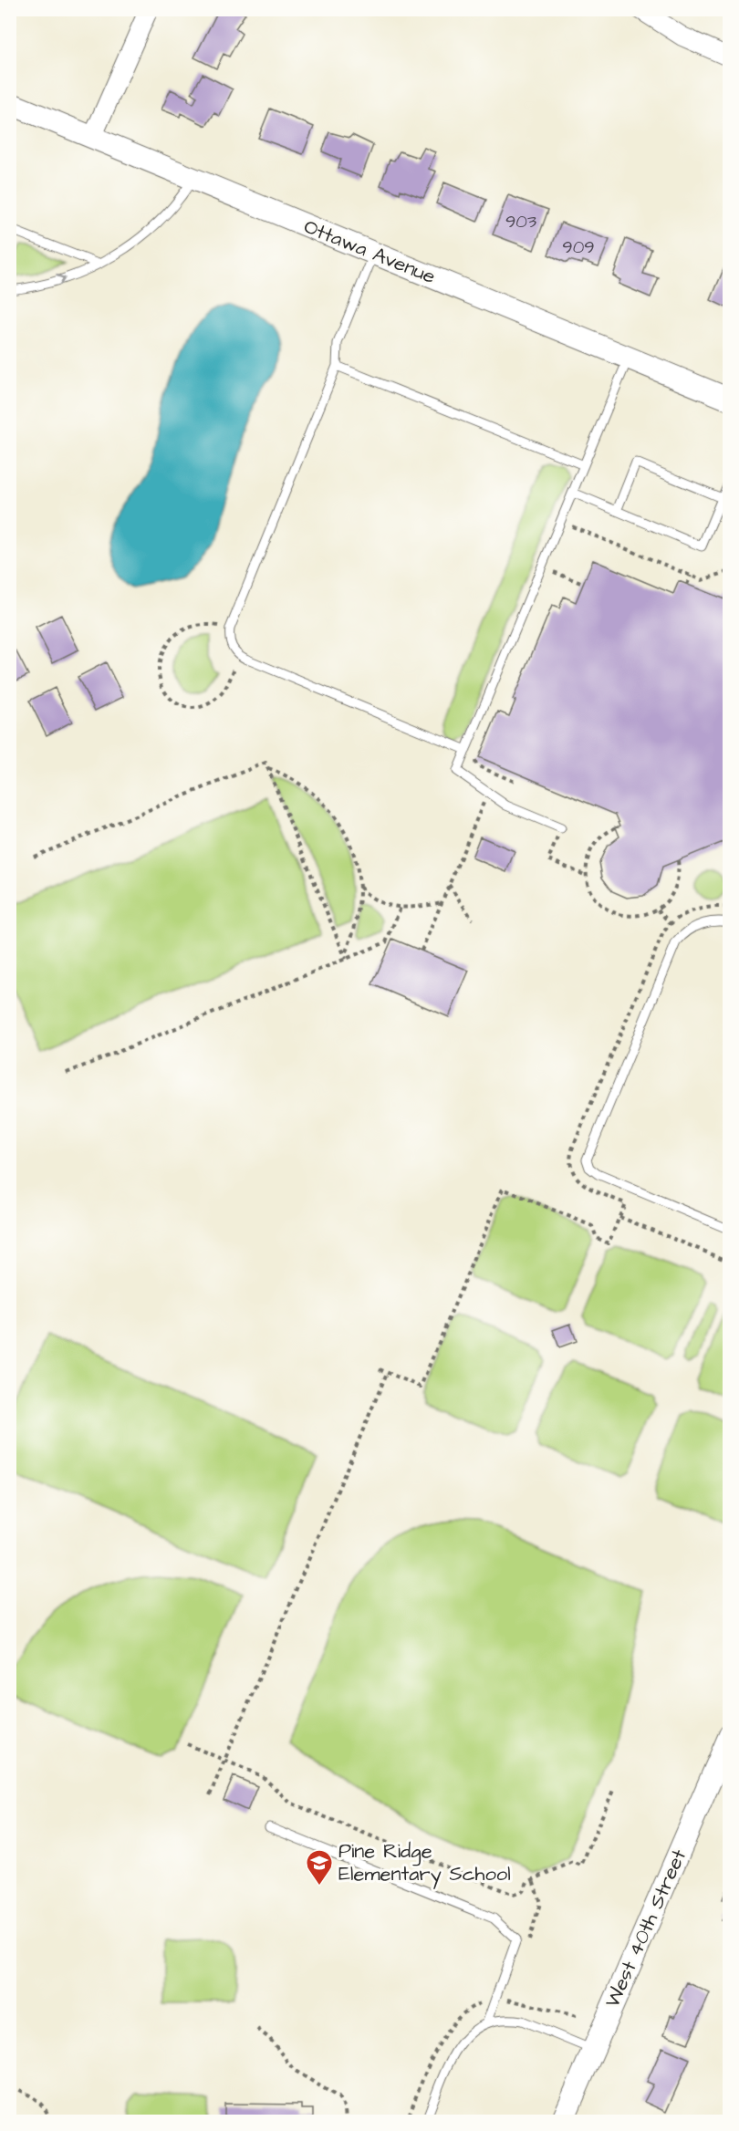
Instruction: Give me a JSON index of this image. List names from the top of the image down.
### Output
{
  "streets": {
    "street": ["Ottawa Avenue", "West 40th Street"]
  },
  "places": {
    "school or university": ["Pine Ridge Elementary School"]
  },
  "house_numbers": ["903", "909"]
}
